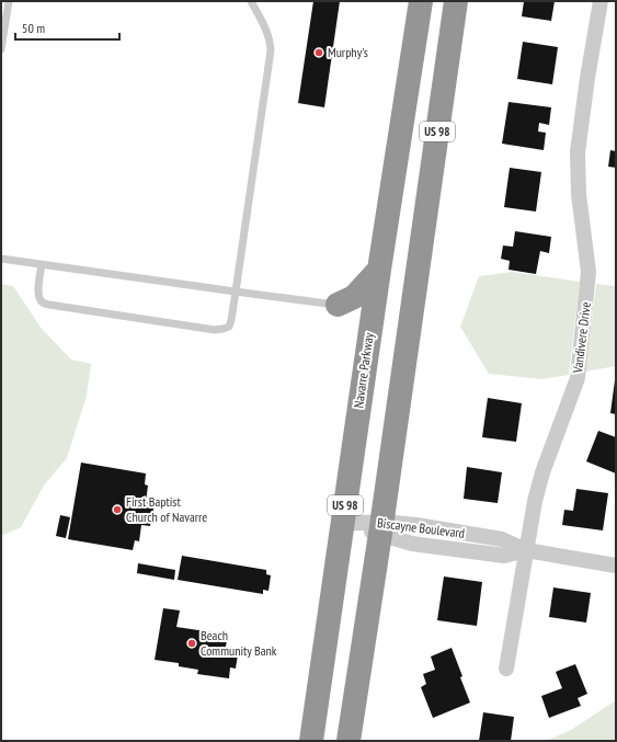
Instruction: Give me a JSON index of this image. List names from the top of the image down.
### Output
{
  "streets": {
    "highway": ["US 98", "Navarre Parkway"],
    "street": ["Vandivere Drive", "Biscayne Boulevard"]
  },
  "crossings": [
    ["US 98", "Biscayne Boulevard"],
    ["Vandivere Drive", "Biscayne Boulevard"],
    ["Navarre Parkway", "Biscayne Boulevard"]
  ],
  "places": ["Murphy's", "First Baptist Church of Navarre", "Beach Community Bank"],
  "scale_bar": "50 m"
}
